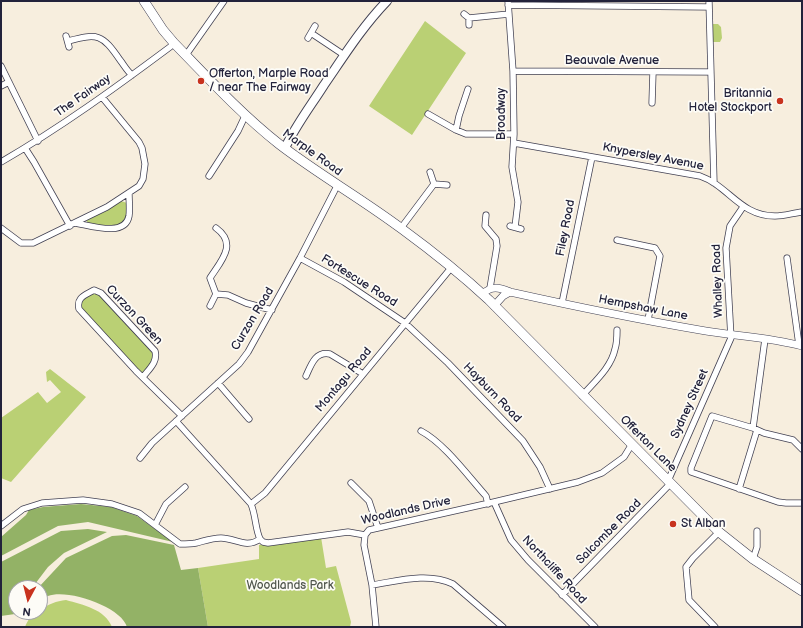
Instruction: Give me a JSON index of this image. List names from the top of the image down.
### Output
{
  "streets": {
    "main road": ["Marple Road", "Offerton Lane"],
    "street": [
      "Beauvale Avenue",
      "The Fairway",
      "Broadway",
      "Knypersley Avenue",
      "Filey Road",
      "Fortescue Road",
      "Whalley Road",
      "Hempshaw Lane",
      "Curzon Green",
      "Curzon Road",
      "Montagu Road",
      "Hayburn Road",
      "Sydney Street",
      "Woodlands Drive",
      "Salcombe Road",
      "Northcliffe Road"
    ]
  },
  "crossings": [
    ["Beauvale Avenue", "Broadway"],
    ["The Fairway", "Marple Road"],
    ["Broadway", "Knypersley Avenue"],
    ["Marple Road", "Curzon Road"],
    ["Marple Road", "Montagu Road"],
    ["Marple Road", "Offerton Lane"],
    ["Knypersley Avenue", "Filey Road"],
    ["Knypersley Avenue", "Whalley Road"],
    ["Filey Road", "Hempshaw Lane"],
    ["Fortescue Road", "Curzon Road"],
    ["Fortescue Road", "Montagu Road"],
    ["Fortescue Road", "Hayburn Road"],
    ["Whalley Road", "Hempshaw Lane"],
    ["Whalley Road", "Sydney Street"],
    ["Hempshaw Lane", "Sydney Street"],
    ["Curzon Green", "Curzon Road"],
    ["Montagu Road", "Hayburn Road"],
    ["Hayburn Road", "Woodlands Drive"],
    ["Sydney Street", "Offerton Lane"],
    ["Sydney Street", "Salcombe Road"],
    ["Offerton Lane", "Woodlands Drive"],
    ["Offerton Lane", "Salcombe Road"],
    ["Woodlands Drive", "Northcliffe Road"],
    ["Salcombe Road", "Northcliffe Road"]
  ],
  "parks": ["Woodlands Park"],
  "places": ["Offerton, Marple Road / near The Fairway", "Britannia Hotel Stockport", "St Alban"],
  "north": "bottom"
}
